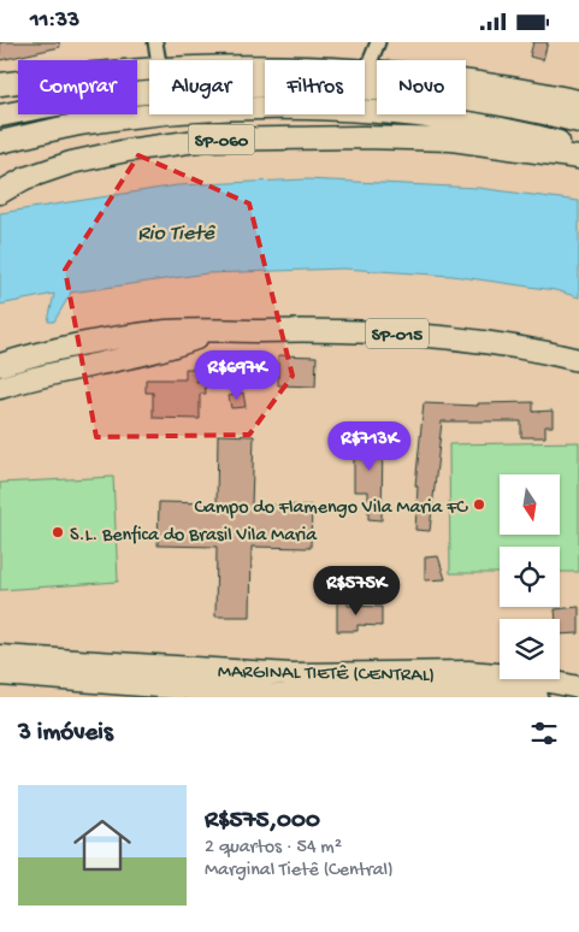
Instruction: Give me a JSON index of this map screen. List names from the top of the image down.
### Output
{
  "streets": {
    "highway": ["SP-060", "SP-015", "MARGINAL TIETÊ (CENTRAL)"]
  },
  "water": ["Rio Tietê"],
  "places": ["Campo do Flamengo Vila Maria FC", "S.L. Benfica do Brasil Vila Maria"],
  "north": "bottom",
  "page": {
    "status": "11:33",
    "chip": [
      "Comprar",
      "Alugar",
      "Filtros",
      "Novo"
    ],
    "price": ["R$697K", "R$713K", "R$575K"],
    "heading": "3 imóveis",
    "list": [
      {
        "name": "R$575,000",
        "note": "2 quartos · 54 m² · Marginal Tietê (Central)"
      }
    ]
  }
}
